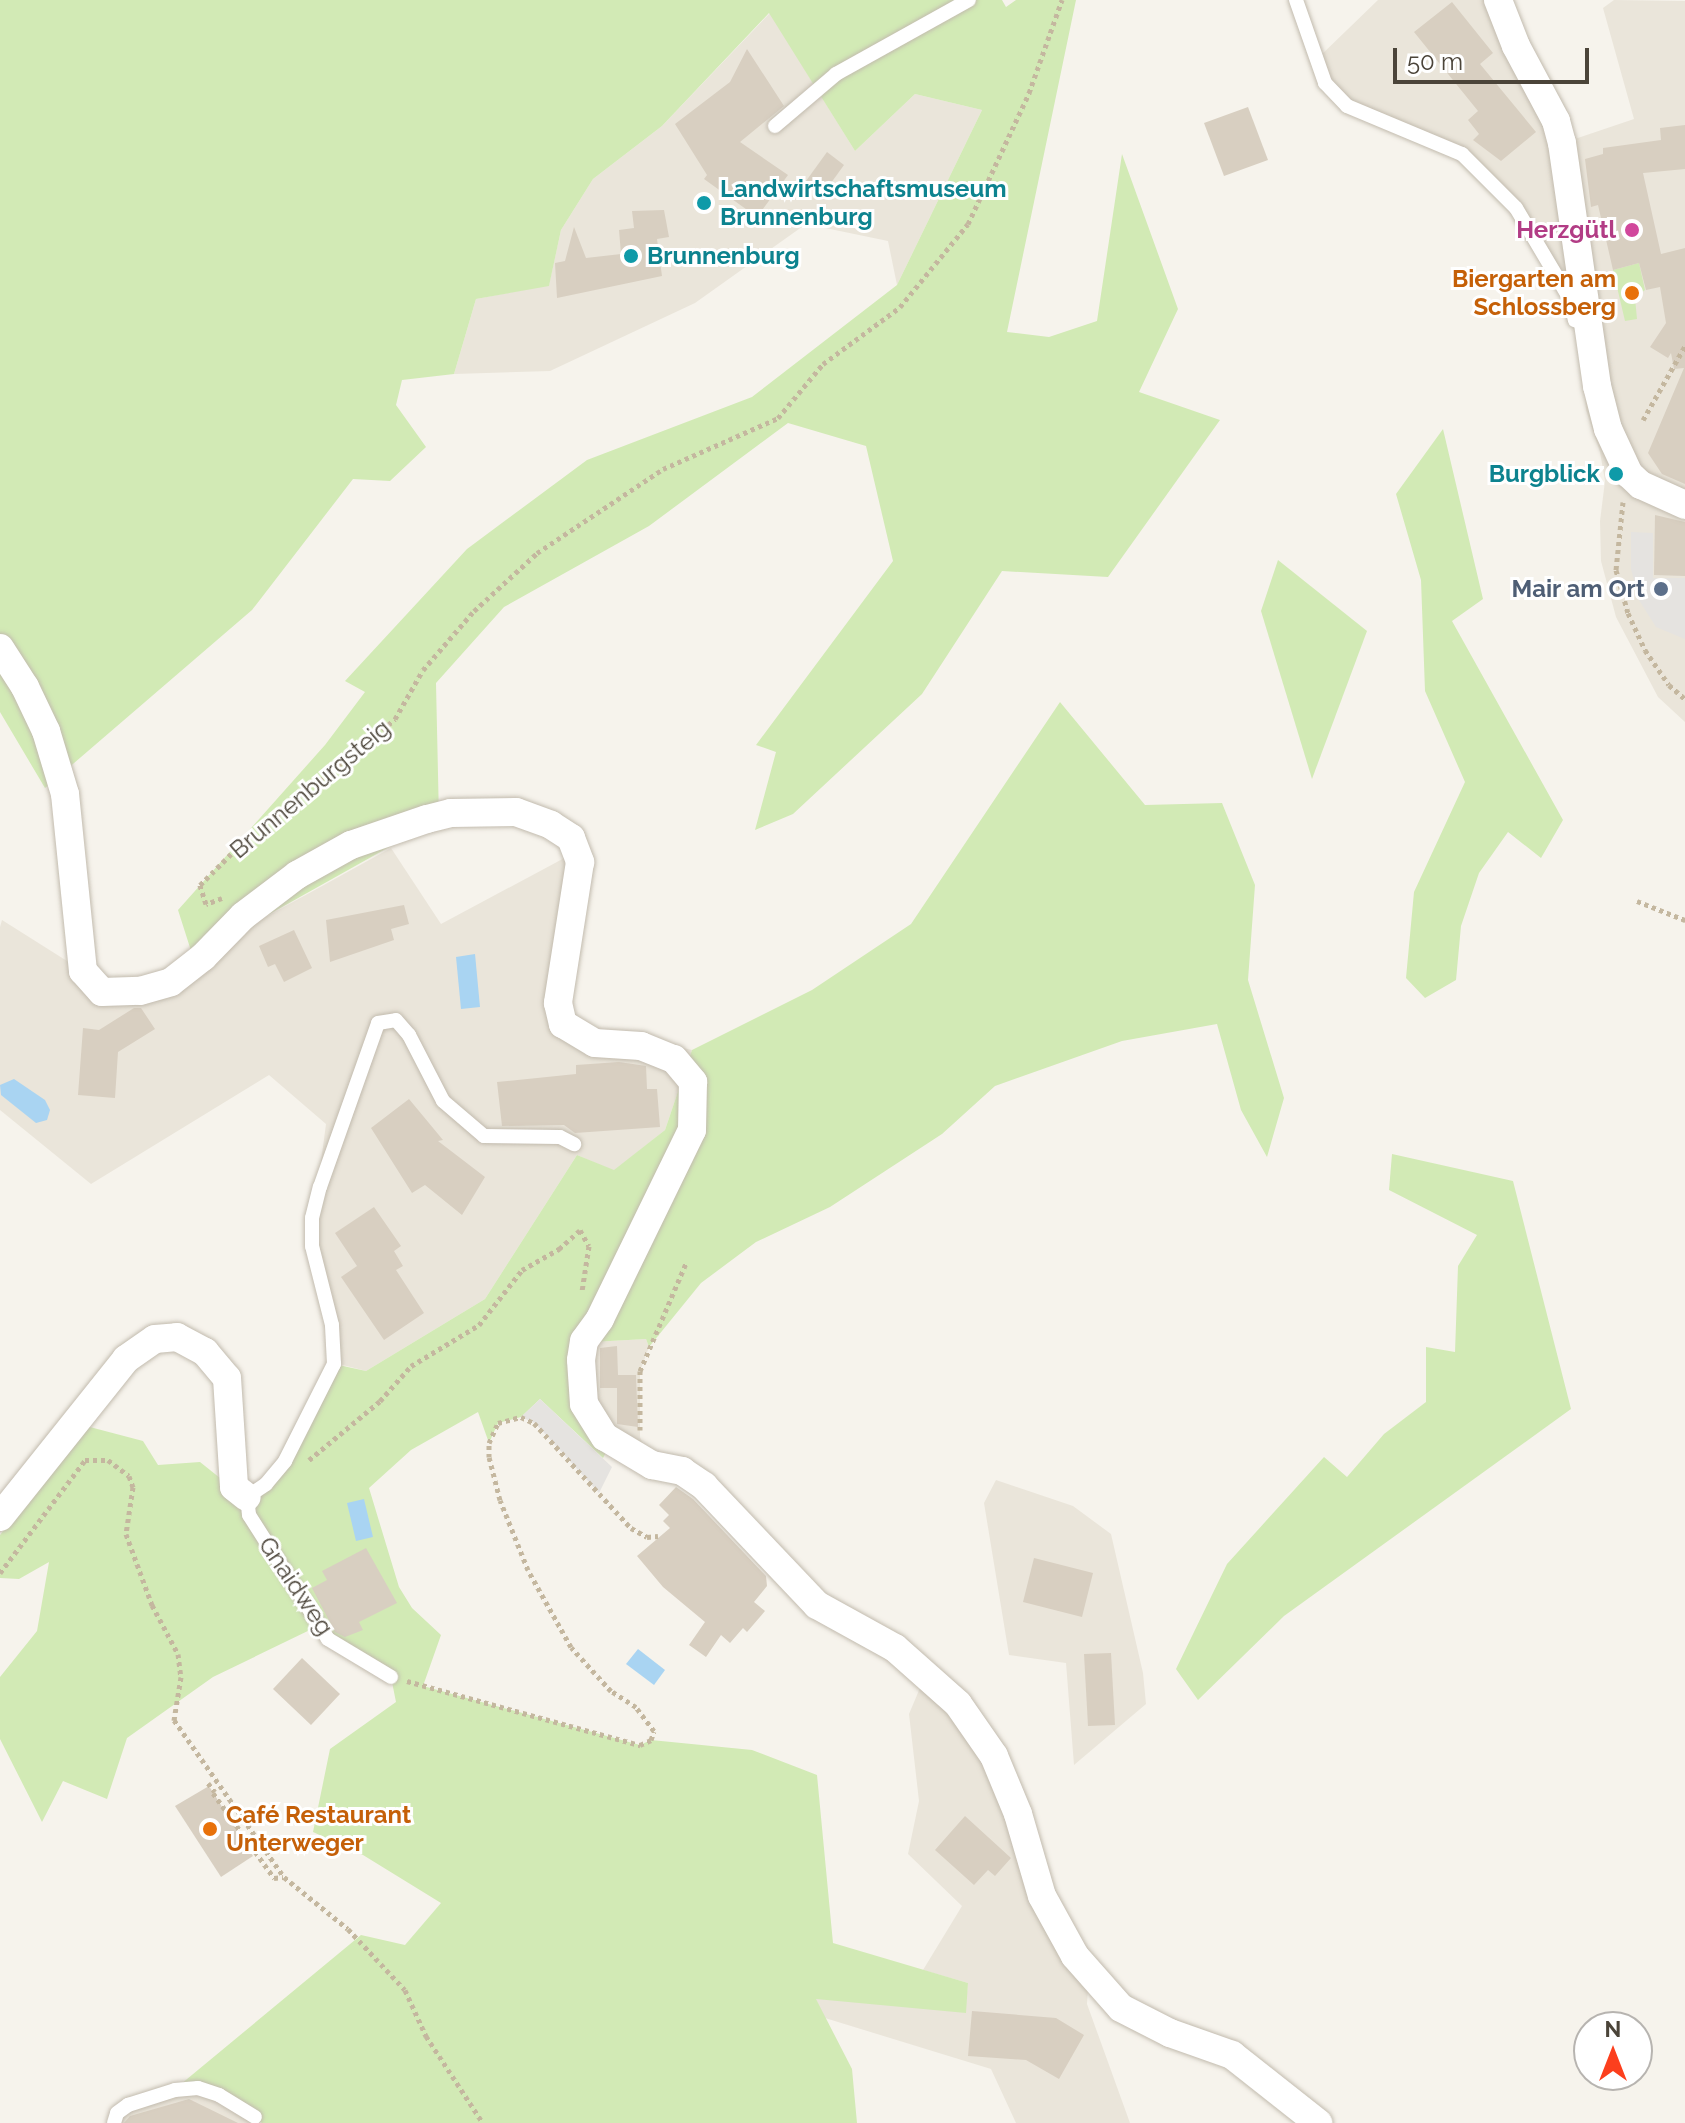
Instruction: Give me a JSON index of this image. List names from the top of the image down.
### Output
{
  "streets": {
    "lane": ["Gnaidweg"],
    "path": ["Brunnenburgsteig"]
  },
  "places": [
    "Landwirtschaftsmuseum Brunnenburg",
    "Herzgütl",
    "Brunnenburg",
    "Biergarten am Schlossberg",
    "Burgblick",
    "Mair am Ort",
    "Café Restaurant Unterweger"
  ],
  "scale_bar": "50 m",
  "north": "top"
}
